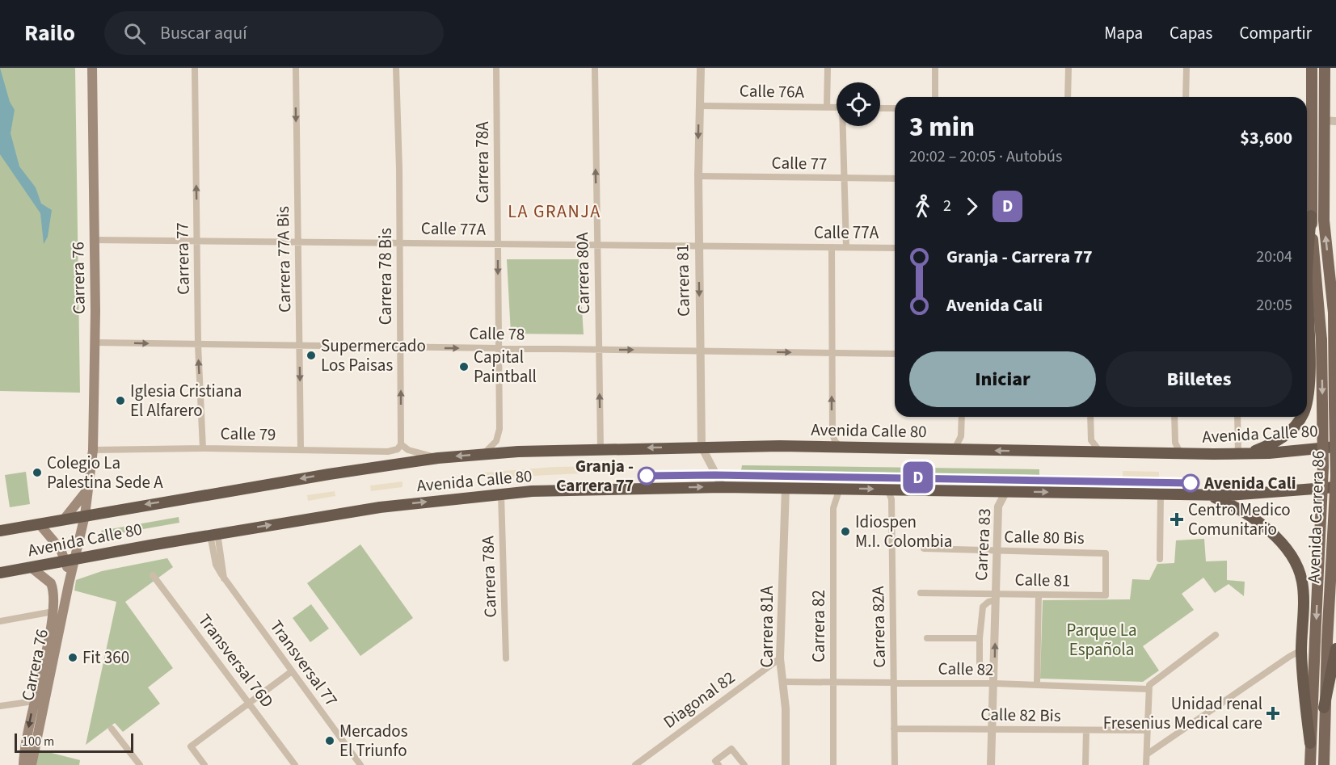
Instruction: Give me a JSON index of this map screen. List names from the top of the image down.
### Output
{
  "streets": {
    "highway": ["Avenida Calle 80"],
    "main road": ["Carrera 76", "Avenida Carrera 86"],
    "street": [
      "Calle 76A",
      "Carrera 78A",
      "Calle 77",
      "Calle 77A",
      "Carrera 77",
      "Carrera 77A Bis",
      "Carrera 80A",
      "Carrera 78 Bis",
      "Carrera 81",
      "Calle 78",
      "Calle 79",
      "Calle 80 Bis",
      "Carrera 83",
      "Calle 81",
      "Carrera 82",
      "Carrera 81A",
      "Carrera 82A",
      "Transversal 76D",
      "Transversal 77",
      "Calle 82",
      "Diagonal 82",
      "Calle 82 Bis"
    ]
  },
  "crossings": [
    ["Calle 76A", "Carrera 81"],
    ["Carrera 78A", "Calle 77A"],
    ["Carrera 78A", "Calle 78"],
    ["Carrera 78A", "Avenida Calle 80"],
    ["Calle 77", "Carrera 81"],
    ["Calle 77A", "Carrera 77"],
    ["Calle 77A", "Carrera 77A Bis"],
    ["Calle 77A", "Carrera 80A"],
    ["Calle 77A", "Carrera 78 Bis"],
    ["Calle 77A", "Carrera 76"],
    ["Calle 77A", "Carrera 81"],
    ["Carrera 77", "Calle 78"],
    ["Carrera 77", "Calle 79"],
    ["Carrera 77A Bis", "Calle 78"],
    ["Carrera 77A Bis", "Calle 79"],
    ["Carrera 80A", "Calle 78"],
    ["Carrera 80A", "Avenida Calle 80"],
    ["Carrera 78 Bis", "Calle 78"],
    ["Carrera 78 Bis", "Calle 79"],
    ["Carrera 76", "Calle 78"],
    ["Carrera 76", "Avenida Calle 80"],
    ["Carrera 76", "Calle 79"],
    ["Carrera 81", "Calle 78"],
    ["Carrera 81", "Avenida Calle 80"],
    ["Avenida Calle 80", "Carrera 83"],
    ["Avenida Calle 80", "Carrera 82"],
    ["Avenida Calle 80", "Carrera 81A"],
    ["Avenida Calle 80", "Carrera 82A"],
    ["Avenida Calle 80", "Transversal 77"],
    ["Calle 80 Bis", "Carrera 83"],
    ["Calle 80 Bis", "Calle 81"],
    ["Carrera 83", "Calle 81"],
    ["Carrera 83", "Calle 82"],
    ["Carrera 83", "Calle 82 Bis"],
    ["Carrera 82", "Calle 82"],
    ["Carrera 81A", "Calle 82"],
    ["Carrera 81A", "Diagonal 82"],
    ["Carrera 82A", "Calle 82"],
    ["Carrera 82A", "Calle 82 Bis"]
  ],
  "one_way": [
    "Carrera 77",
    "Carrera 77A Bis",
    "Carrera 80A",
    "Carrera 81",
    "Calle 78"
  ],
  "districts": ["LA GRANJA"],
  "parks": ["Parque La Española"],
  "places": {
    "other": [
      "Supermercado Los Paisas",
      "Capital Paintball",
      "Iglesia Cristiana El Alfarero",
      "Colegio La Palestina Sede A",
      "Granja - Carrera 77",
      "Avenida Cali",
      "Idiospen M.I. Colombia",
      "Fit 360",
      "Mercados El Triunfo"
    ],
    "health": ["Centro Medico Comunitario", "Unidad renal Fresenius Medical care"]
  },
  "lines": ["bus line D"],
  "scale_bar": "100 m",
  "page": {
    "header": "Railo",
    "search": "Buscar aquí",
    "nav": ["Mapa", "Capas", "Compartir"],
    "on_map": "D",
    "heading": ["3 min", "20:02 – 20:05 · Autobús", "$3,600"],
    "legs": ["2", "D"],
    "list": [
      {
        "name": "Granja - Carrera 77",
        "value": "20:04"
      },
      {
        "name": "Avenida Cali",
        "value": "20:05"
      }
    ],
    "buttons": ["Iniciar", "Billetes"],
    "scale": "100 m"
  }
}
